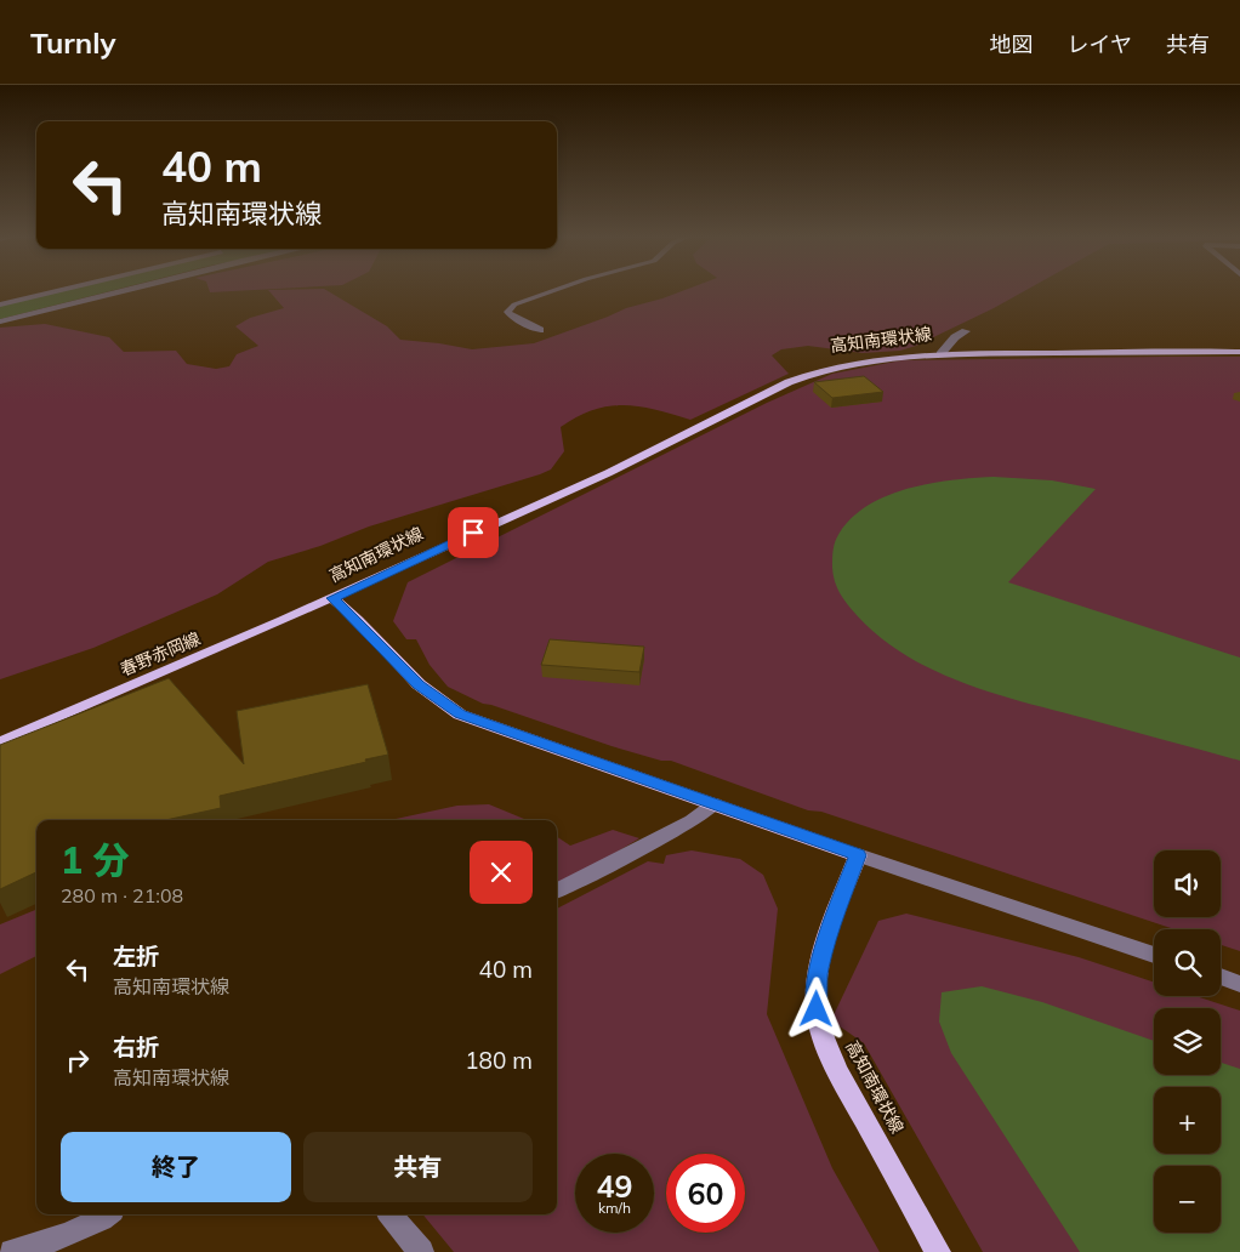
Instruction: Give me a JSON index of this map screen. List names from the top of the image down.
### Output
{
  "streets": {
    "main road": ["高知南環状線", "春野赤岡線"]
  },
  "crossings": [
    ["高知南環状線", "春野赤岡線"]
  ],
  "page": {
    "header": "Turnly",
    "nav": ["地図", "レイヤ", "共有"],
    "turn": ["40 m", "高知南環状線"],
    "heading": ["1 分", "280 m · 21:08"],
    "map_buttons": ["+", "−"],
    "list": [
      {
        "name": "左折",
        "note": "高知南環状線",
        "value": "40 m"
      },
      {
        "name": "右折",
        "note": "高知南環状線",
        "value": "180 m"
      }
    ],
    "buttons": ["終了", "共有"],
    "speed": "49 km/h",
    "limit": "60"
  }
}
